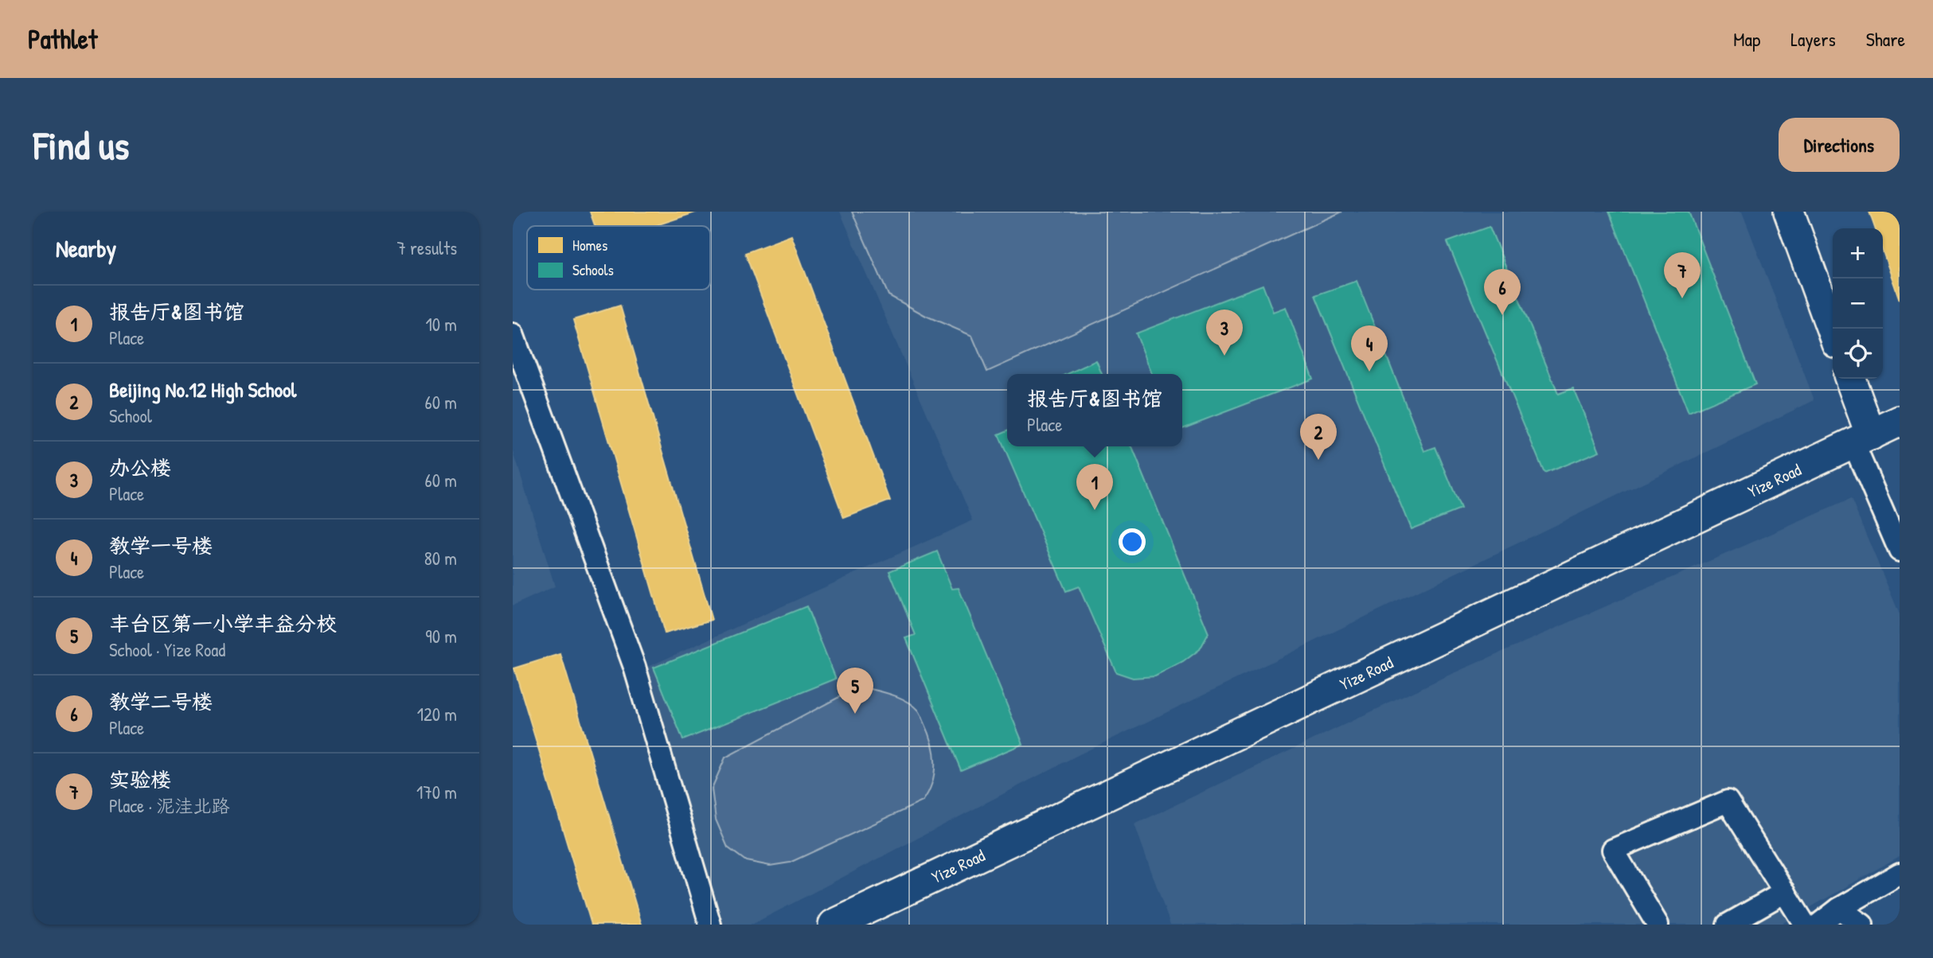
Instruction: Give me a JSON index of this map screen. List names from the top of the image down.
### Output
{
  "streets": {
    "street": ["Yize Road"]
  },
  "legend": ["Homes", "Schools"],
  "page": {
    "header": "Pathlet",
    "nav": ["Map", "Layers", "Share"],
    "buttons": "Directions",
    "title": "Find us",
    "heading": ["Nearby", "7 results"],
    "map_buttons": ["+", "−"],
    "pins": [
      "7",
      "6",
      "3",
      "4",
      "2",
      "1",
      "5"
    ],
    "list": [
      {
        "mark": "1",
        "name": "报告厅&图书馆",
        "note": "Place",
        "value": "10 m"
      },
      {
        "mark": "2",
        "name": "Beijing No.12 High School",
        "note": "School",
        "value": "60 m"
      },
      {
        "mark": "3",
        "name": "办公楼",
        "note": "Place",
        "value": "60 m"
      },
      {
        "mark": "4",
        "name": "教学一号楼",
        "note": "Place",
        "value": "80 m"
      },
      {
        "mark": "5",
        "name": "丰台区第一小学丰益分校",
        "note": "School · Yize Road",
        "value": "90 m"
      },
      {
        "mark": "6",
        "name": "教学二号楼",
        "note": "Place",
        "value": "120 m"
      },
      {
        "mark": "7",
        "name": "实验楼",
        "note": "Place · 泥洼北路",
        "value": "170 m"
      }
    ],
    "popup": ["报告厅&图书馆", "Place"]
  }
}
